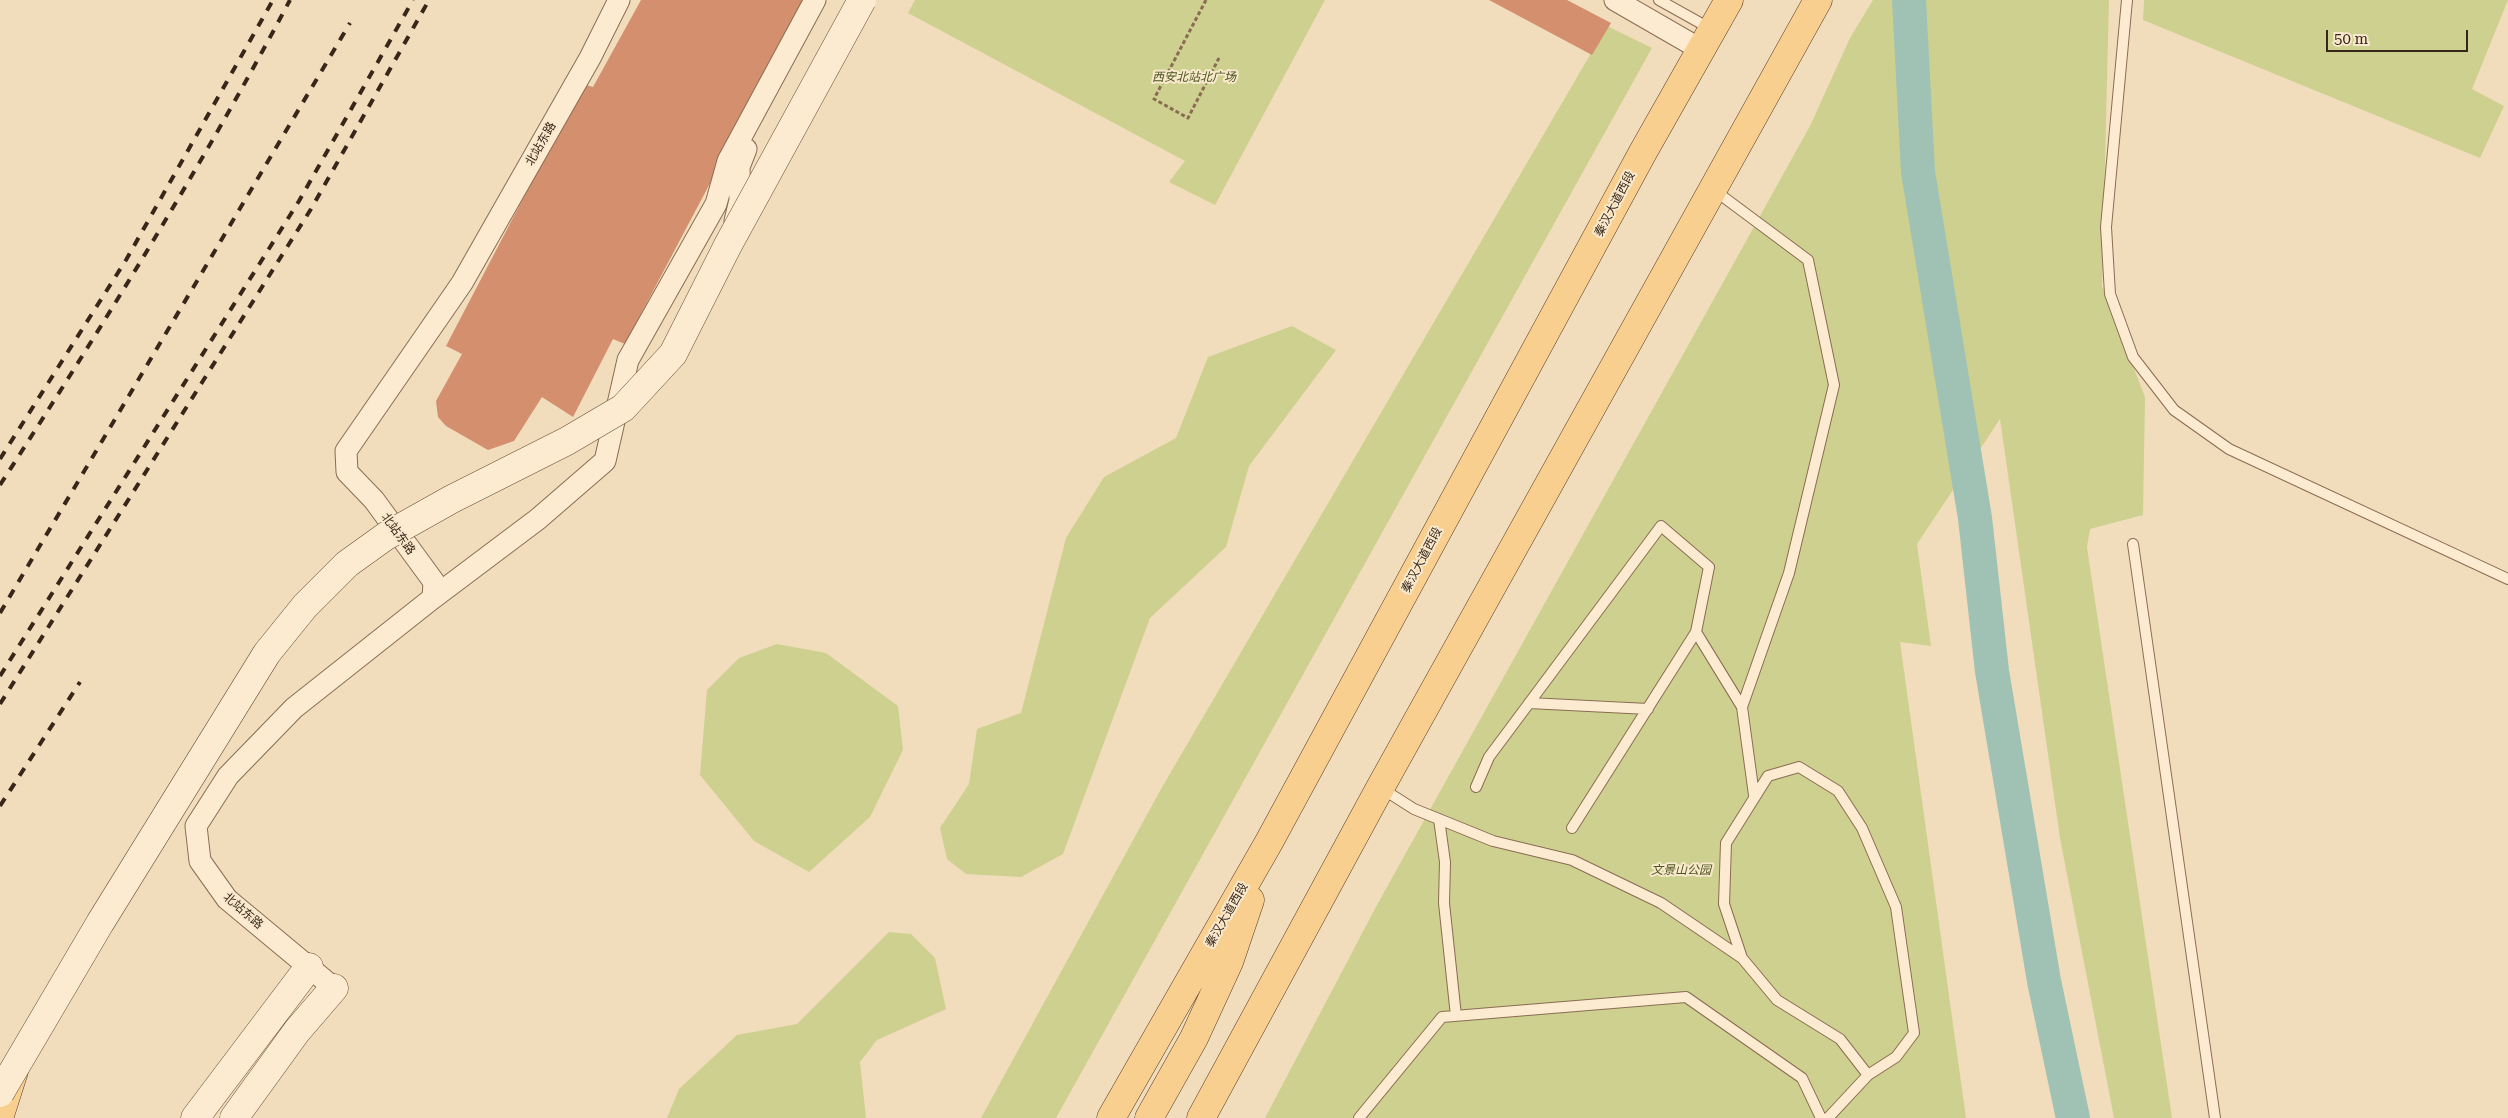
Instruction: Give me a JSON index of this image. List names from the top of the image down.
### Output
{
  "streets": {
    "main road": ["秦汉大道西段"],
    "street": ["北站东路"]
  },
  "parks": ["西安北站北广场", "文景山公园"],
  "scale_bar": "50 m"
}
